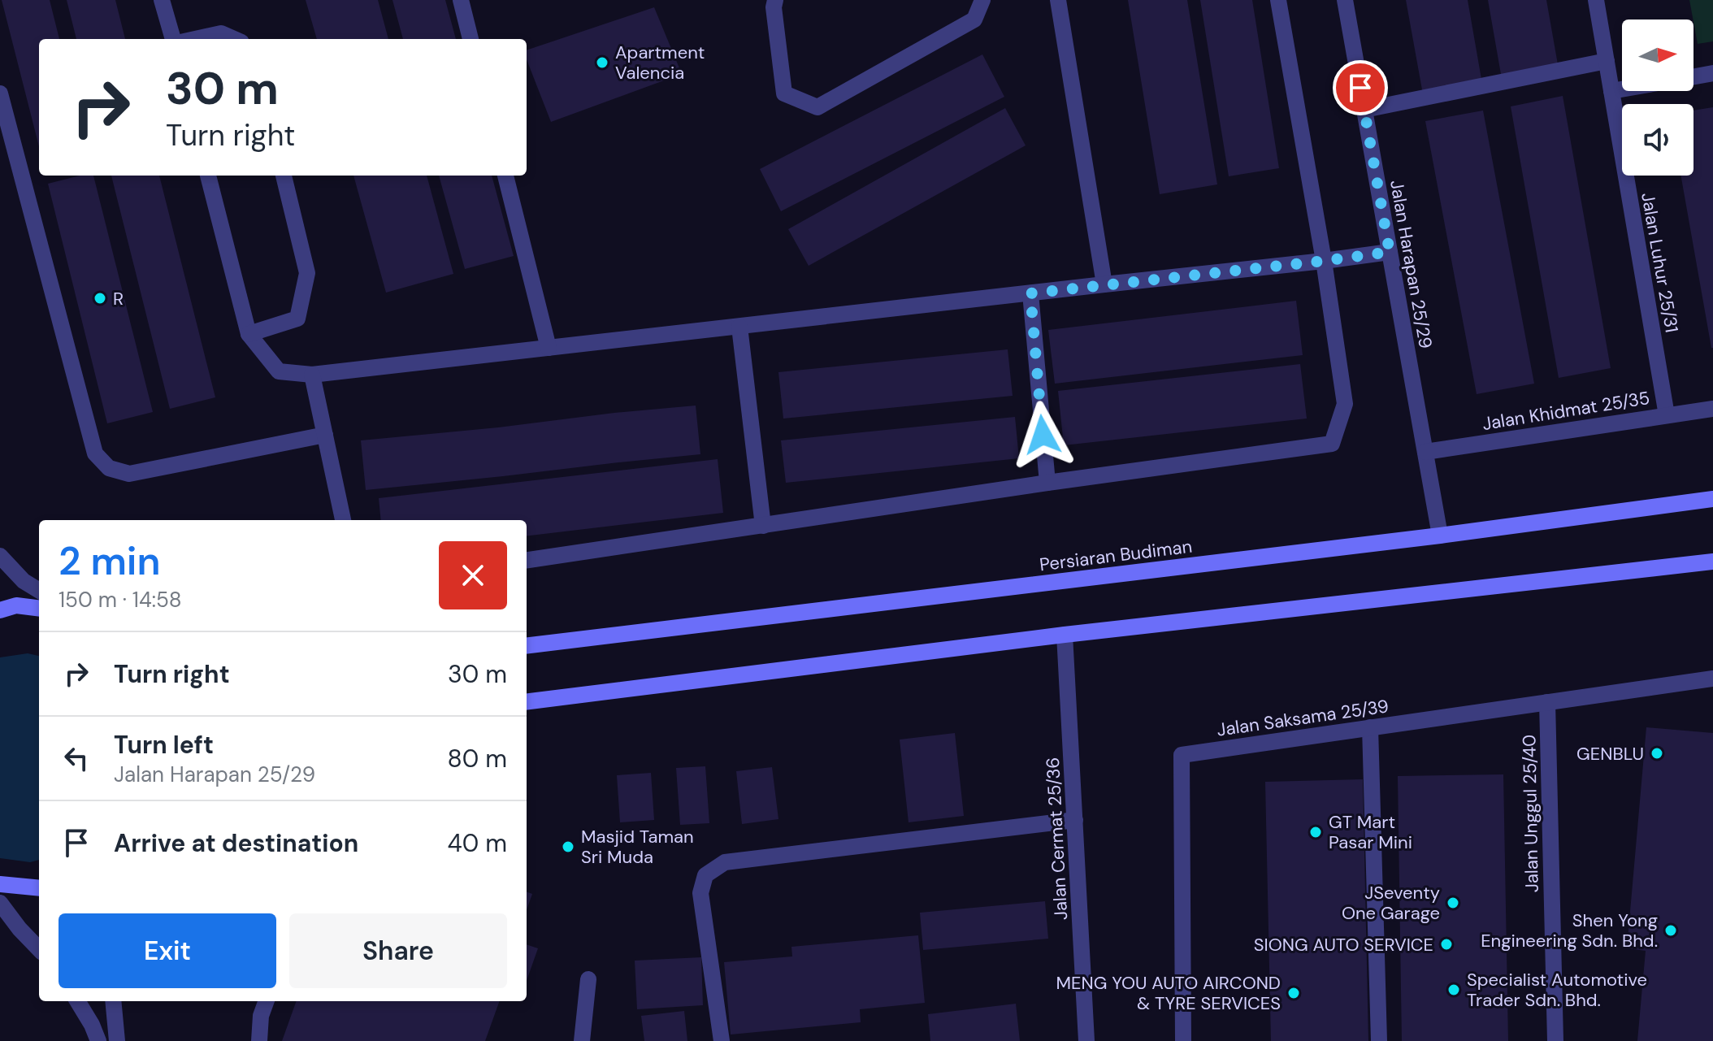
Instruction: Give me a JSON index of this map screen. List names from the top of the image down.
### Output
{
  "streets": {
    "main road": ["Persiaran Budiman"],
    "street": [
      "Jalan Luhur 25/31",
      "Jalan Harapan 25/29",
      "Jalan Khidmat 25/35",
      "Jalan Saksama 25/39",
      "Jalan Unggul 25/40",
      "Jalan Cermat 25/36"
    ]
  },
  "crossings": [
    ["Jalan Luhur 25/31", "Jalan Khidmat 25/35"],
    ["Jalan Harapan 25/29", "Jalan Khidmat 25/35"],
    ["Jalan Harapan 25/29", "Persiaran Budiman"],
    ["Jalan Saksama 25/39", "Jalan Unggul 25/40"]
  ],
  "places": [
    "Apartment Valencia",
    "R",
    "GENBLU",
    "GT Mart Pasar Mini",
    "Masjid Taman Sri Muda",
    "JSeventy One Garage",
    "Shen Yong Engineering Sdn. Bhd.",
    "SIONG AUTO SERVICE",
    "Specialist Automotive Trader Sdn. Bhd.",
    "MENG YOU AUTO AIRCOND & TYRE SERVICES"
  ],
  "north": "right",
  "page": {
    "turn": ["30 m", "Turn right"],
    "heading": ["2 min", "150 m · 14:58"],
    "list": [
      {
        "name": "Turn right",
        "value": "30 m"
      },
      {
        "name": "Turn left",
        "note": "Jalan Harapan 25/29",
        "value": "80 m"
      },
      {
        "name": "Arrive at destination",
        "value": "40 m"
      }
    ],
    "buttons": ["Exit", "Share"]
  }
}
